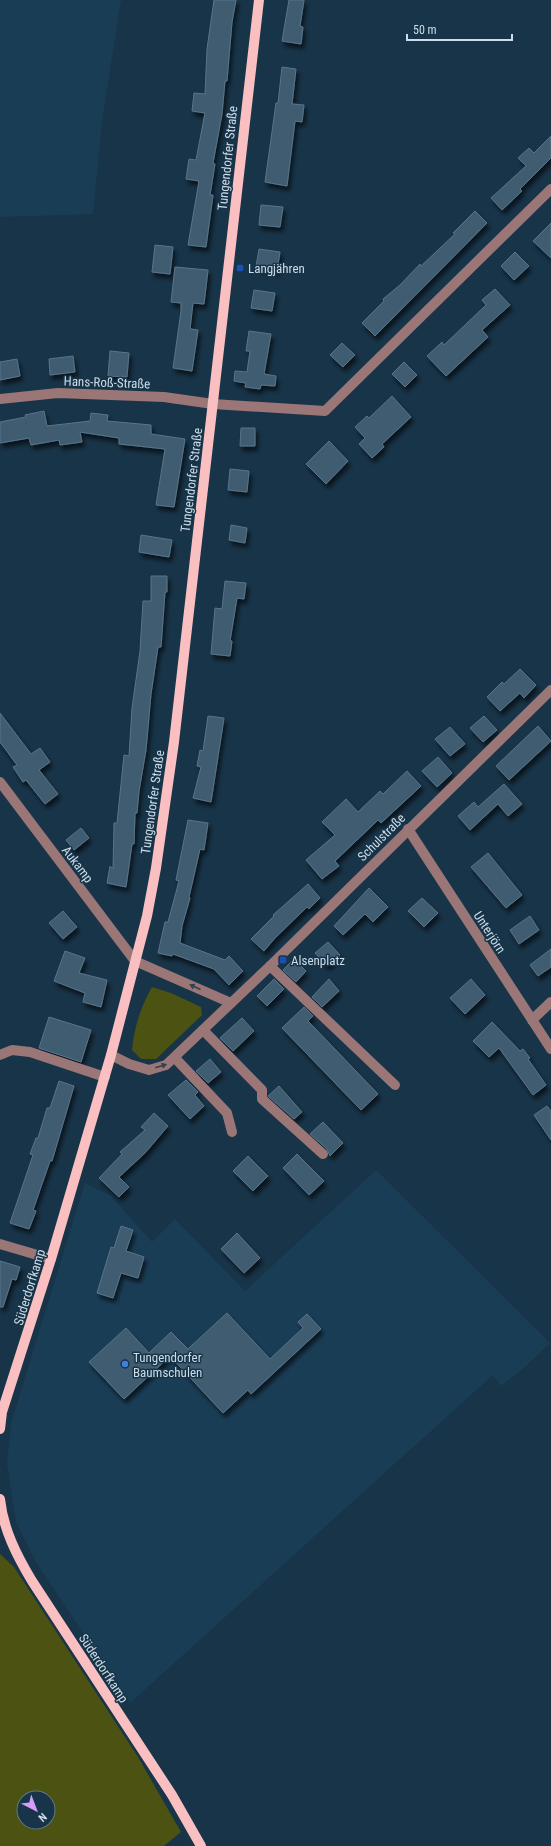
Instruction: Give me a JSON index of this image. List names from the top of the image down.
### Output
{
  "streets": {
    "main road": ["Tungendorfer Straße", "Süderdorfkamp"],
    "street": [
      "Hans-Roß-Straße",
      "Schulstraße",
      "Aukamp",
      "Unterjörn"
    ]
  },
  "crossings": [
    ["Tungendorfer Straße", "Hans-Roß-Straße"],
    ["Tungendorfer Straße", "Aukamp"],
    ["Schulstraße", "Unterjörn"]
  ],
  "places": {
    "transit": ["Langjähren", "Alsenplatz"],
    "other": ["Tungendorfer Baumschulen"]
  },
  "scale_bar": "50 m",
  "north": "bottom right"
}
